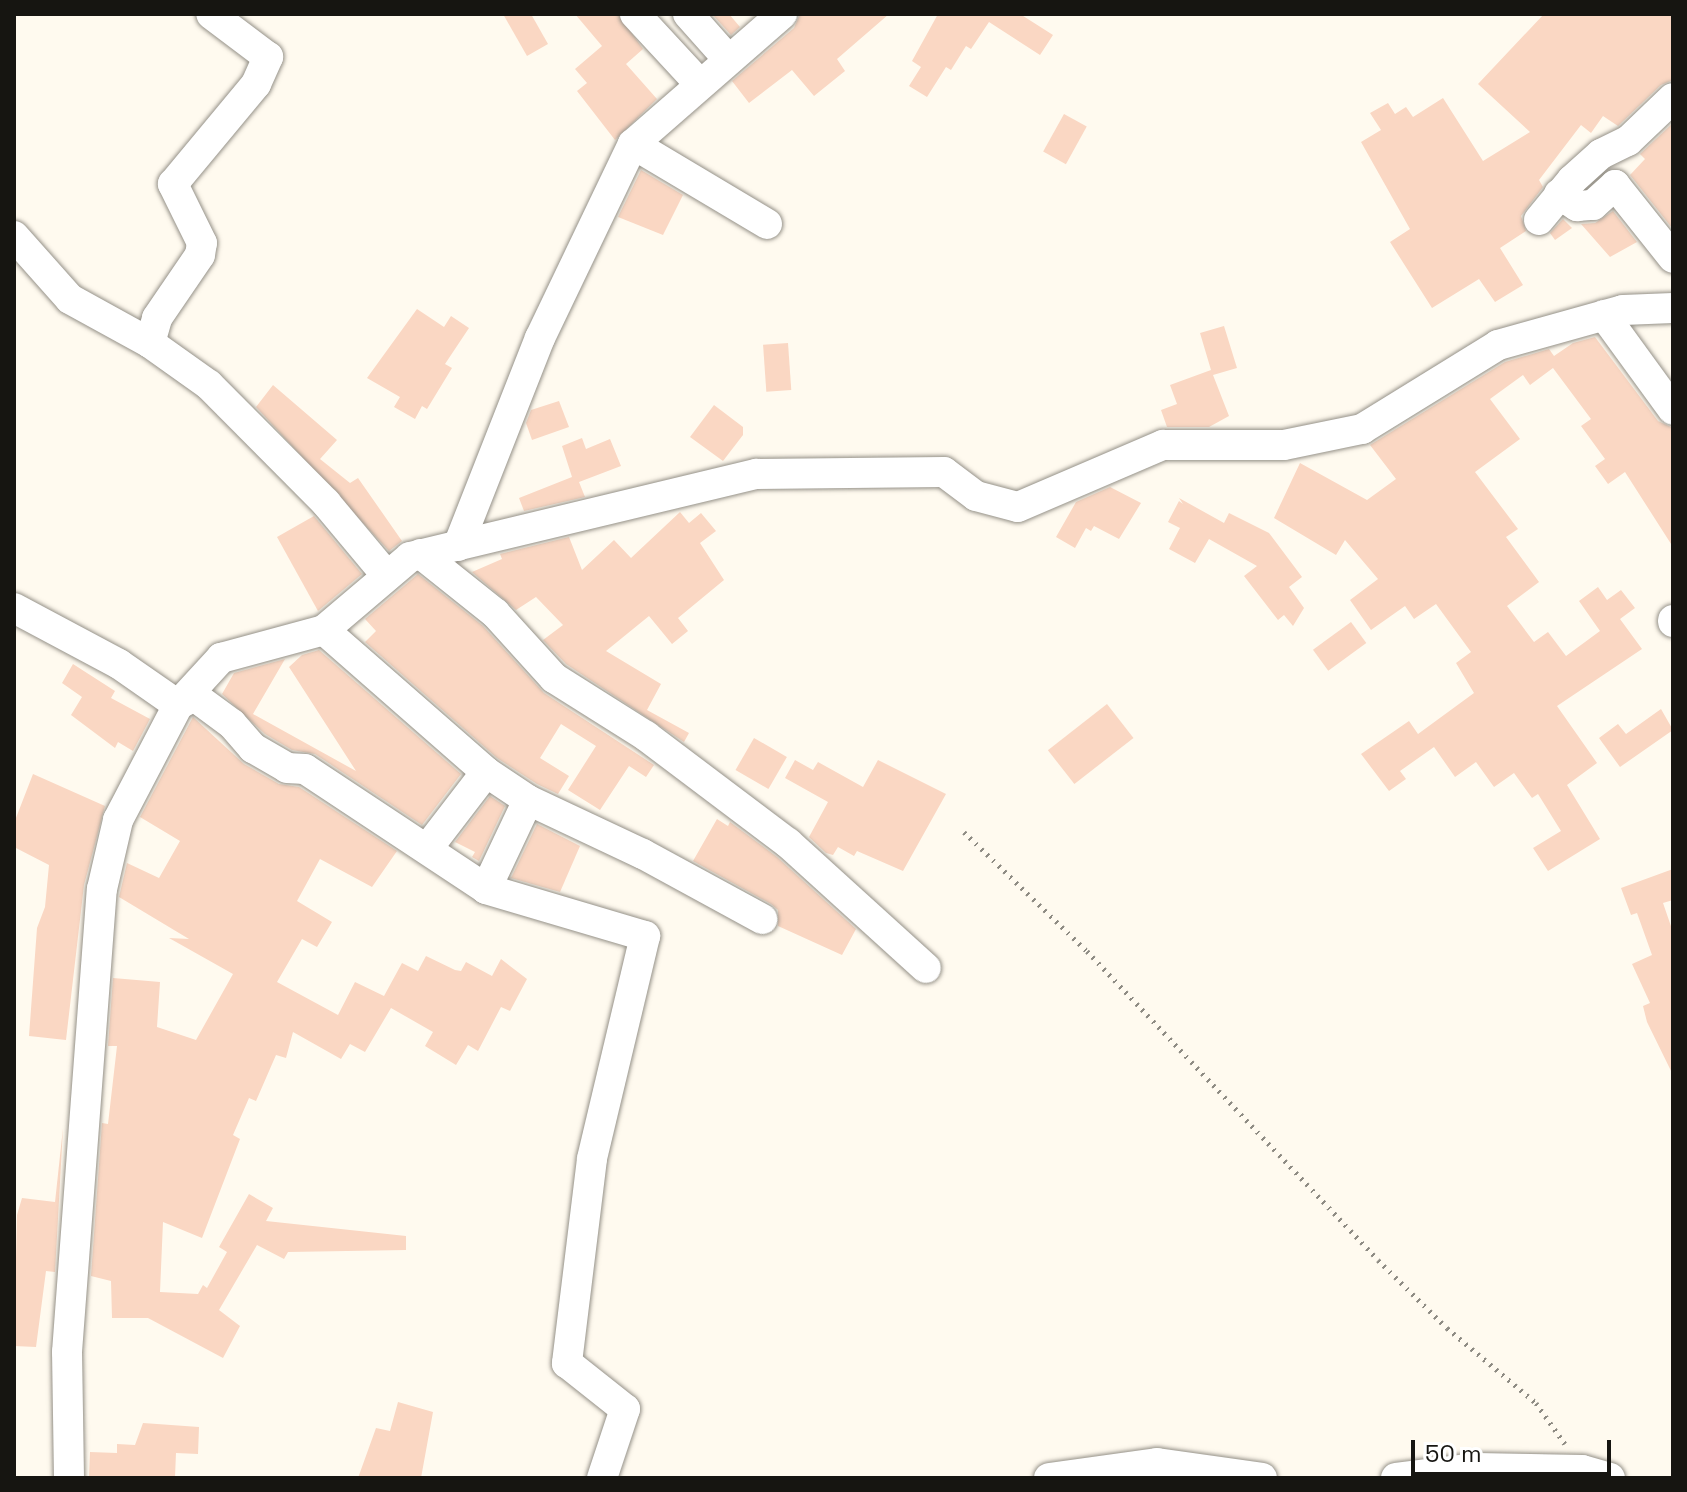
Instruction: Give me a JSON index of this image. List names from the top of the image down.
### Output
{
  "scale_bar": "50 m"
}
